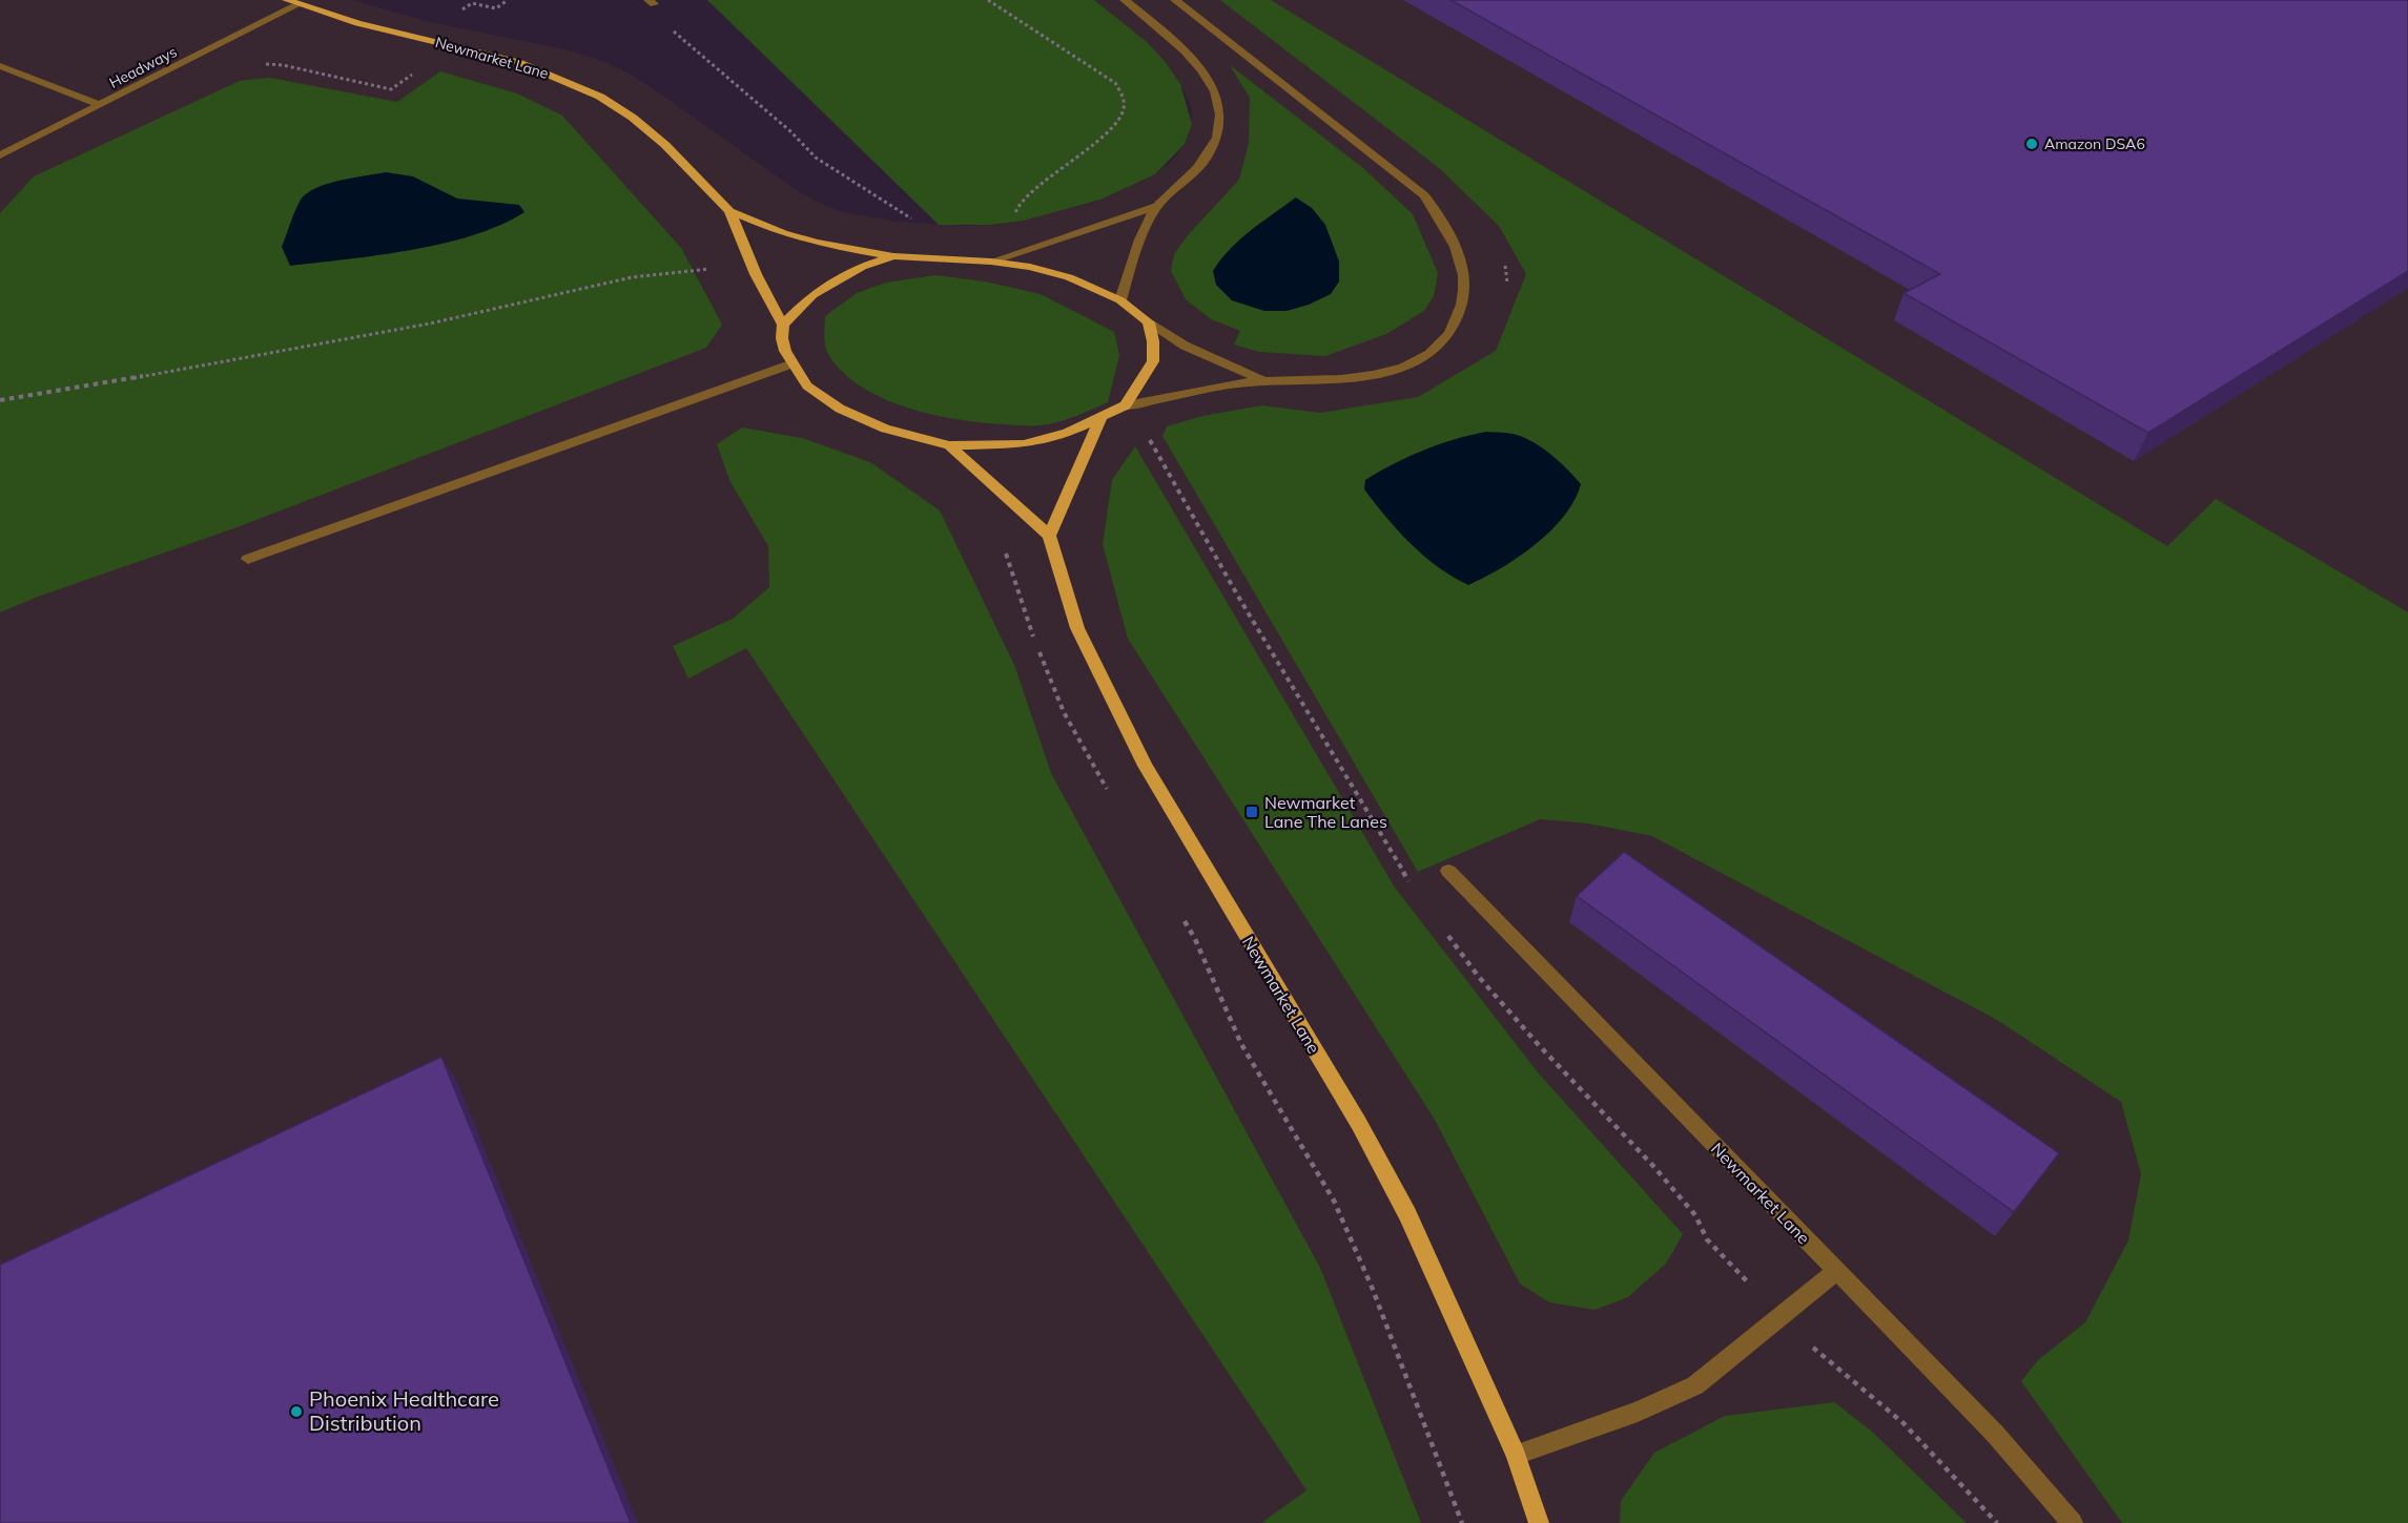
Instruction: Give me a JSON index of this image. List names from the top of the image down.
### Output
{
  "streets": {
    "main road": ["Newmarket Lane"],
    "street": ["Headways"]
  },
  "crossings": [
    ["Newmarket Lane", "Headways"]
  ],
  "places": {
    "other": ["Amazon DSA6", "Phoenix Healthcare Distribution"],
    "transit": ["Newmarket Lane The Lanes"]
  }
}
